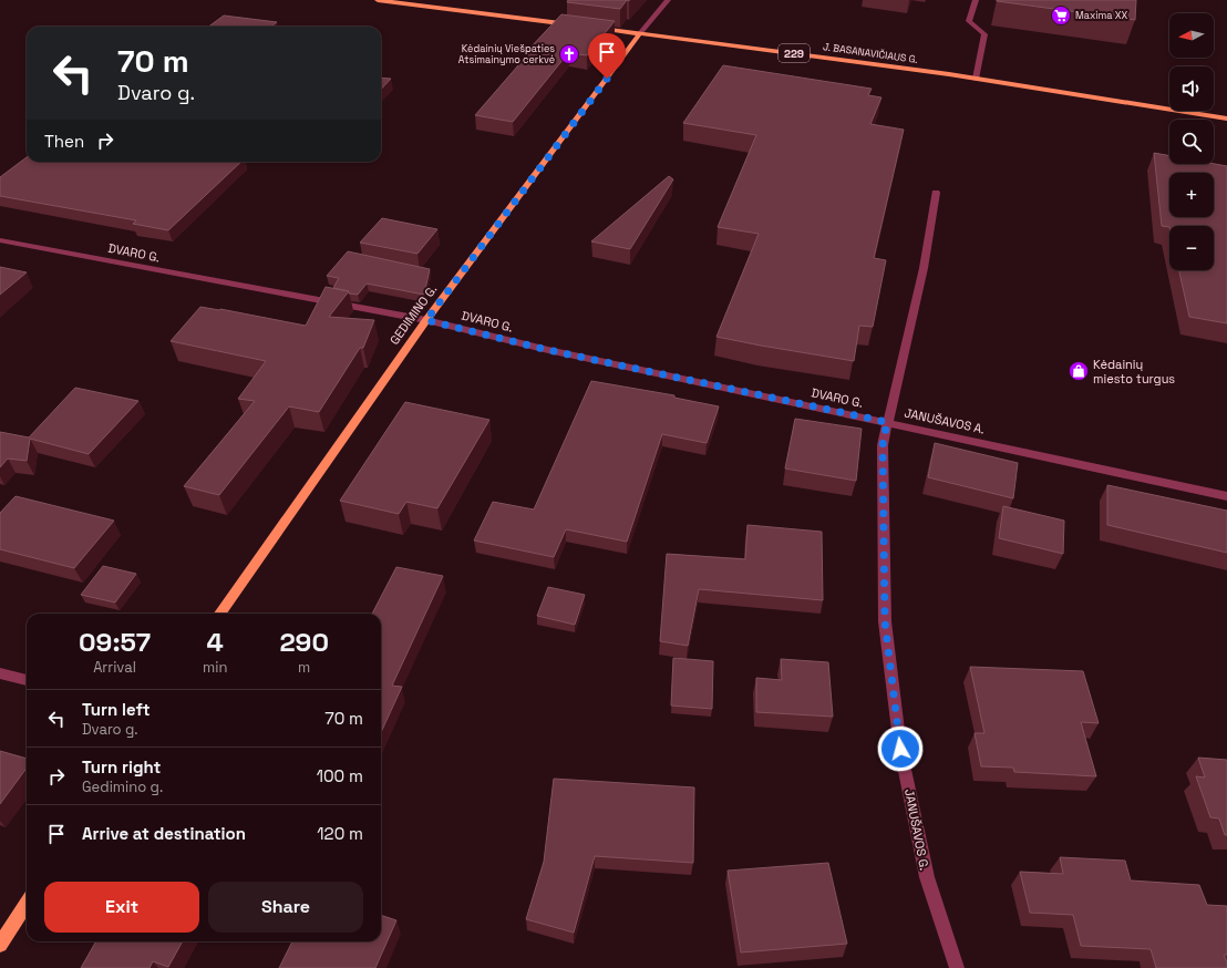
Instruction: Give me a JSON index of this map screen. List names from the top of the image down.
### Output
{
  "streets": {
    "main road": ["229", "J. BASANAVIČIAUS G.", "GEDIMINO G."],
    "street": ["DVARO G.", "JANUŠAVOS A.", "JANUŠAVOS G."]
  },
  "crossings": [
    ["J. BASANAVIČIAUS G.", "GEDIMINO G."],
    ["DVARO G.", "GEDIMINO G."],
    ["DVARO G.", "JANUŠAVOS A."],
    ["DVARO G.", "JANUŠAVOS G."],
    ["JANUŠAVOS A.", "JANUŠAVOS G."]
  ],
  "places": {
    "supermarket": ["Maxima XX"],
    "church": ["Kėdainių Viešpaties Atsimainymo cerkvė"],
    "shop": ["Kėdainių miesto turgus"]
  },
  "north": "left",
  "page": {
    "map_buttons": ["+", "−"],
    "turn": ["70 m", "Dvaro g."],
    "then": "Then",
    "eta": [
      "09:57",
      "Arrival",
      "4",
      "min",
      "290",
      "m"
    ],
    "list": [
      {
        "name": "Turn left",
        "note": "Dvaro g.",
        "value": "70 m"
      },
      {
        "name": "Turn right",
        "note": "Gedimino g.",
        "value": "100 m"
      },
      {
        "name": "Arrive at destination",
        "value": "120 m"
      }
    ],
    "buttons": ["Exit", "Share"]
  }
}
